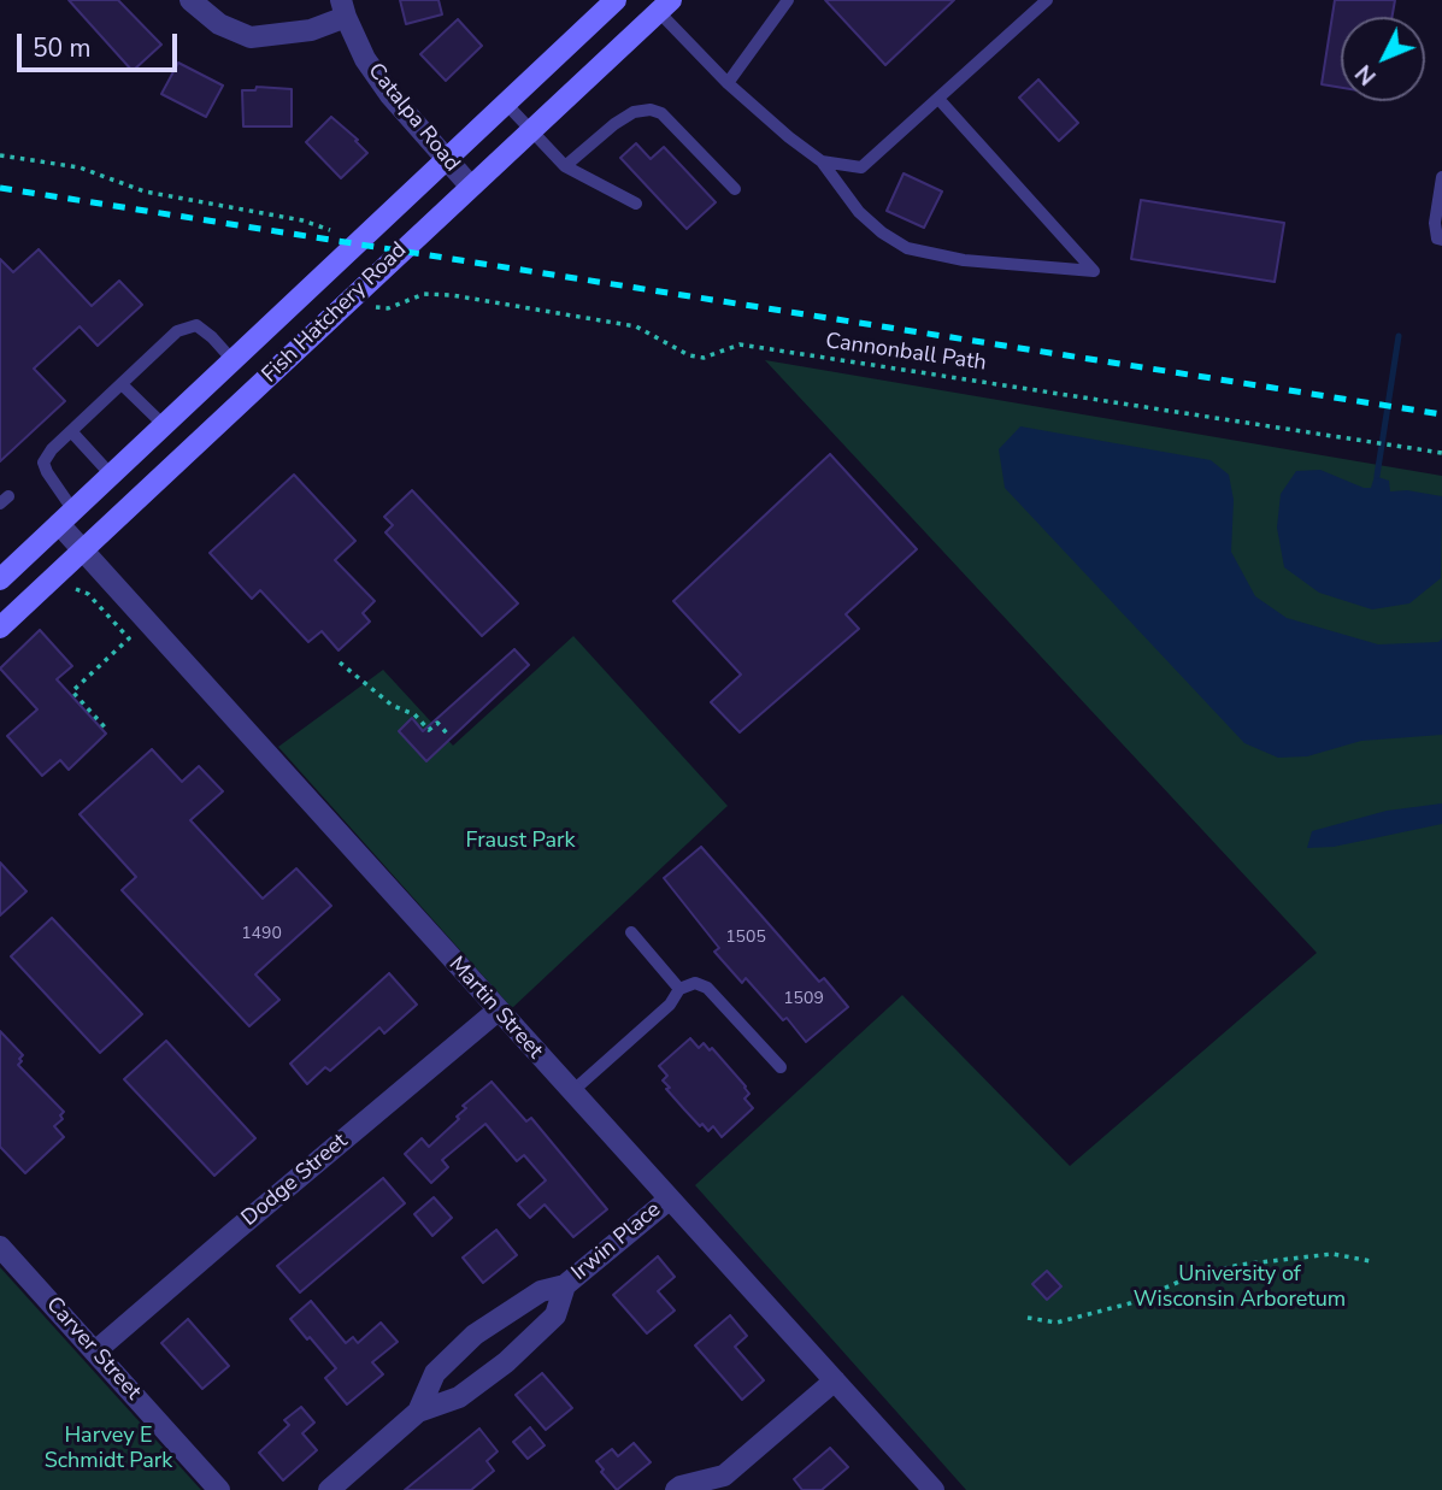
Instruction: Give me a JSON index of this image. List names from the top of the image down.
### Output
{
  "streets": {
    "main road": ["Fish Hatchery Road"],
    "street": [
      "Catalpa Road",
      "Martin Street",
      "Dodge Street",
      "Irwin Place",
      "Carver Street"
    ],
    "path": ["Cannonball Path"]
  },
  "crossings": [
    ["Catalpa Road", "Fish Hatchery Road"],
    ["Fish Hatchery Road", "Martin Street"],
    ["Martin Street", "Dodge Street"],
    ["Martin Street", "Irwin Place"],
    ["Dodge Street", "Carver Street"]
  ],
  "parks": ["Fraust Park", "University of Wisconsin Arboretum", "Harvey E Schmidt Park"],
  "house_numbers": ["1490", "1505", "1509"],
  "scale_bar": "50 m",
  "north": "bottom left"
}
